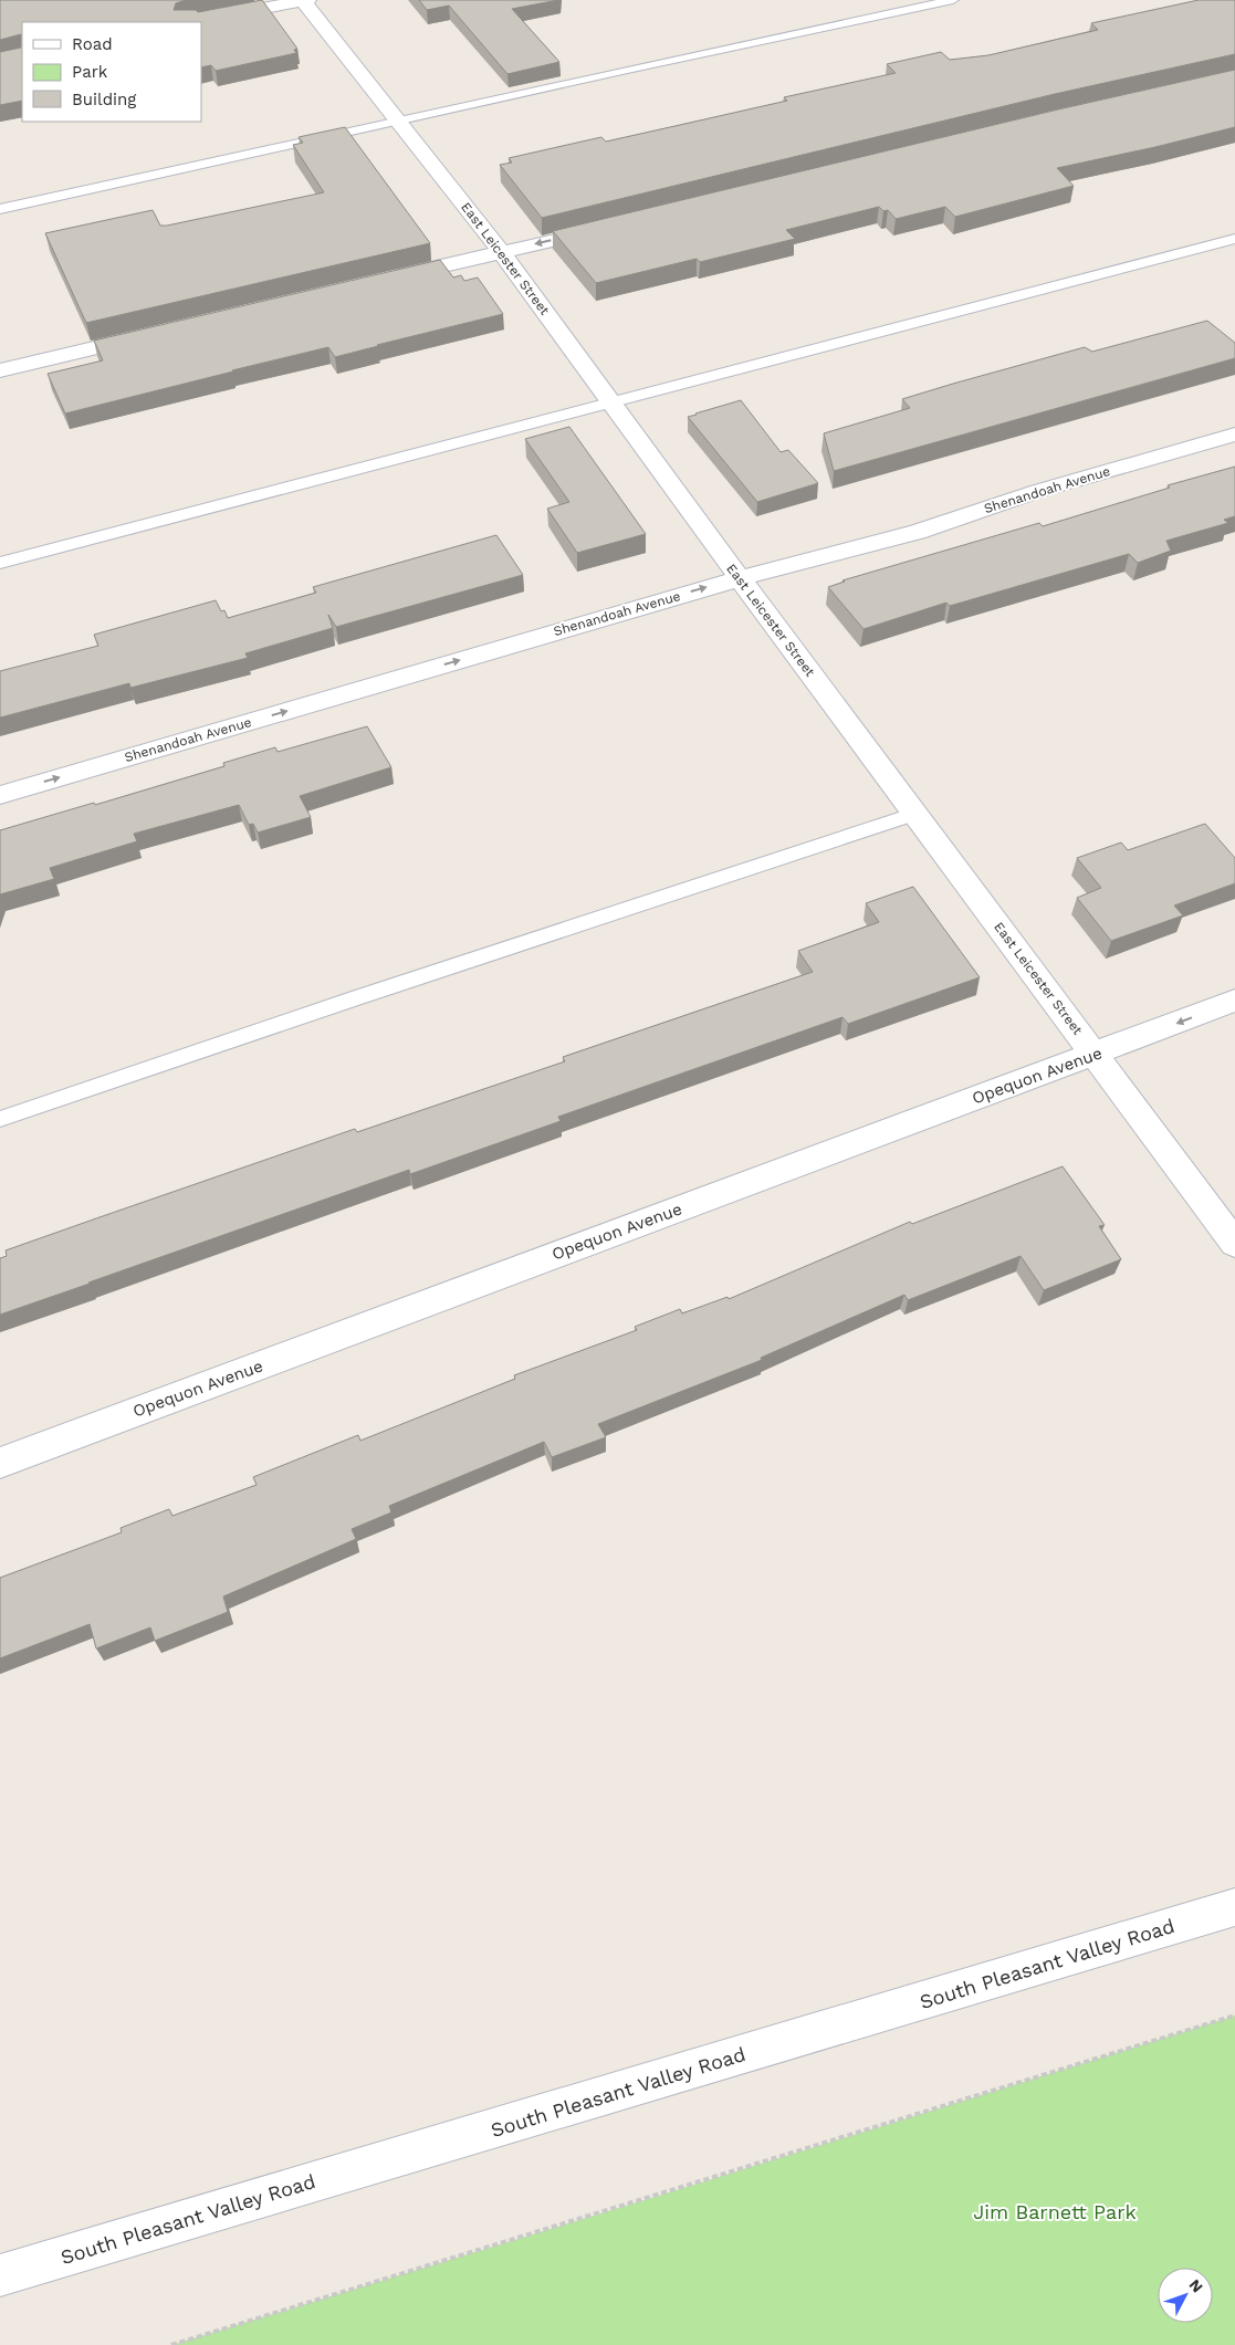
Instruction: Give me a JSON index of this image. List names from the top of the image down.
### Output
{
  "streets": {
    "street": [
      "East Leicester Street",
      "Shenandoah Avenue",
      "Opequon Avenue",
      "South Pleasant Valley Road"
    ]
  },
  "crossings": [
    ["East Leicester Street", "Shenandoah Avenue"],
    ["East Leicester Street", "Opequon Avenue"]
  ],
  "one_way": ["Shenandoah Avenue"],
  "parks": ["Jim Barnett Park"],
  "legend": ["Road", "Park", "Building"],
  "north": "top right"
}
